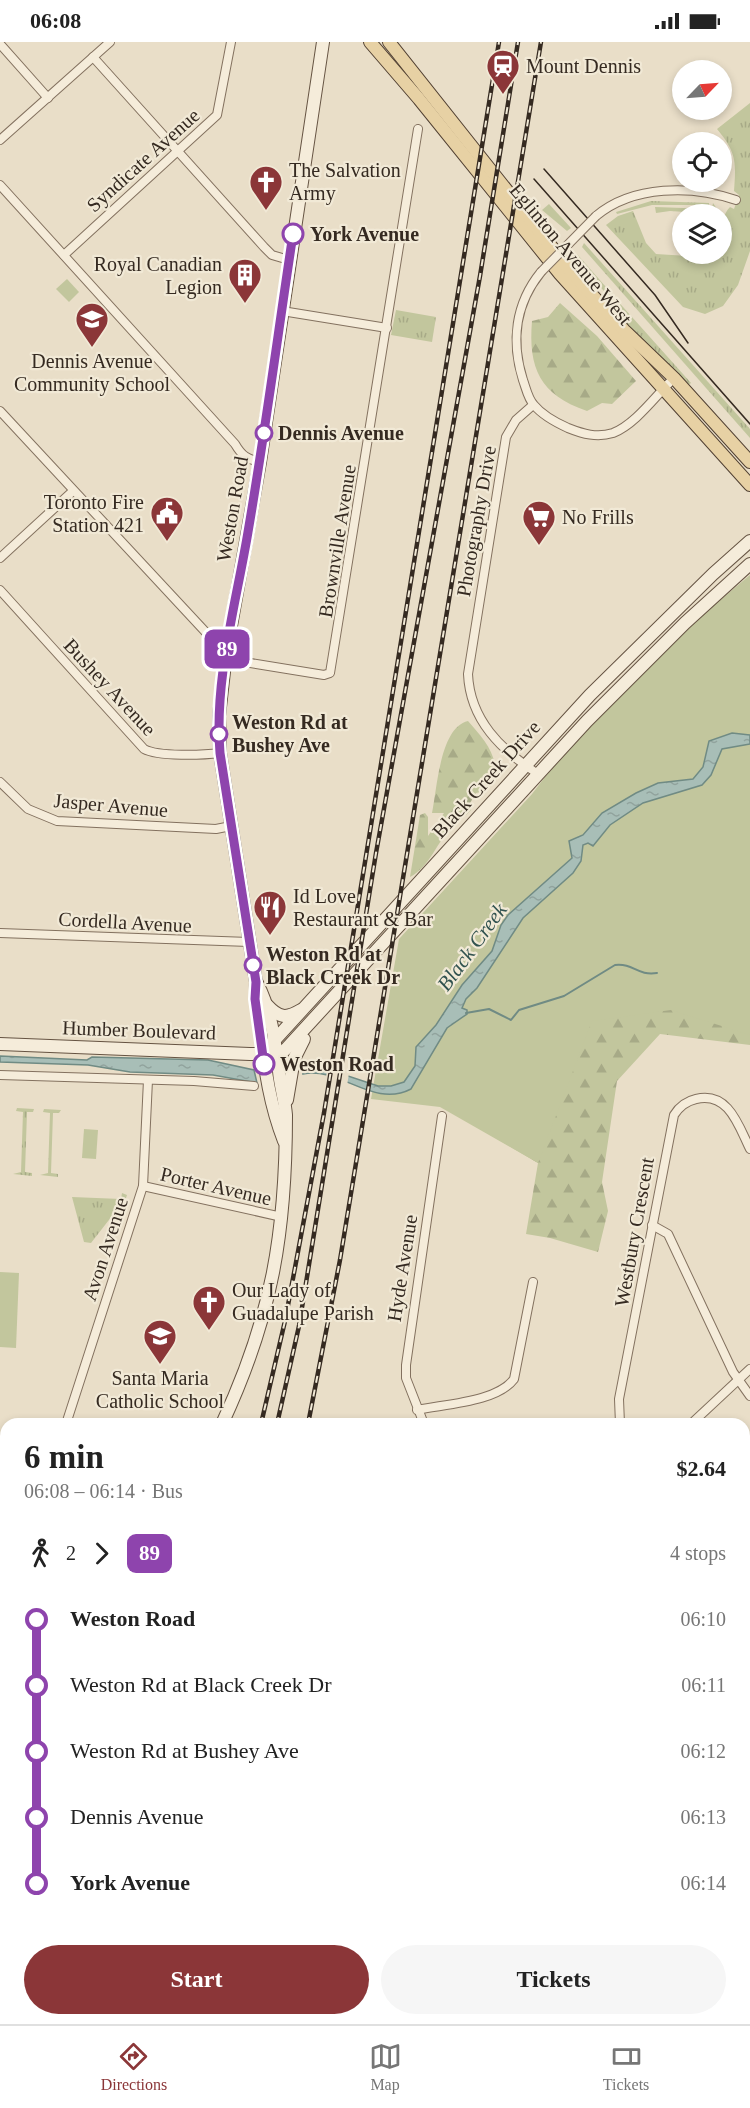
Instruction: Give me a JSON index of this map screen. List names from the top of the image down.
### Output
{
  "streets": {
    "main road": [
      "Eglinton Avenue West",
      "Weston Road",
      "Black Creek Drive",
      "Humber Boulevard"
    ],
    "street": [
      "Syndicate Avenue",
      "Photography Drive",
      "Brownville Avenue",
      "Bushey Avenue",
      "Jasper Avenue",
      "Cordella Avenue",
      "Porter Avenue",
      "Westbury Crescent",
      "Avon Avenue",
      "Hyde Avenue"
    ]
  },
  "crossings": [
    ["Weston Road", "Brownville Avenue"],
    ["Weston Road", "Bushey Avenue"],
    ["Weston Road", "Black Creek Drive"],
    ["Weston Road", "Jasper Avenue"],
    ["Weston Road", "Cordella Avenue"],
    ["Weston Road", "Humber Boulevard"],
    ["Weston Road", "Porter Avenue"],
    ["Photography Drive", "Black Creek Drive"],
    ["Black Creek Drive", "Humber Boulevard"],
    ["Porter Avenue", "Avon Avenue"]
  ],
  "water": ["Black Creek"],
  "places": {
    "station": ["Mount Dennis"],
    "church": ["The Salvation Army", "Our Lady of Guadalupe Parish"],
    "other": [
      "York Avenue",
      "Dennis Avenue",
      "Weston Rd at Bushey Ave",
      "Weston Rd at Black Creek Dr",
      "Weston Road"
    ],
    "building": ["Royal Canadian Legion"],
    "school or university": ["Dennis Avenue Community School", "Santa Maria Catholic School"],
    "public building": ["Toronto Fire Station 421"],
    "supermarket": ["No Frills"],
    "restaurant": ["Id Love Restaurant & Bar"]
  },
  "lines": ["bus line 89"],
  "north": "top right",
  "page": {
    "status": "06:08",
    "on_map": "89",
    "heading": ["6 min", "06:08 – 06:14 · Bus", "$2.64"],
    "legs": ["2", "89", "4 stops"],
    "list": [
      {
        "name": "Weston Road",
        "value": "06:10"
      },
      {
        "name": "Weston Rd at Black Creek Dr",
        "value": "06:11"
      },
      {
        "name": "Weston Rd at Bushey Ave",
        "value": "06:12"
      },
      {
        "name": "Dennis Avenue",
        "value": "06:13"
      },
      {
        "name": "York Avenue",
        "value": "06:14"
      }
    ],
    "buttons": ["Start", "Tickets"],
    "tabs": ["Directions", "Map", "Tickets"]
  }
}
